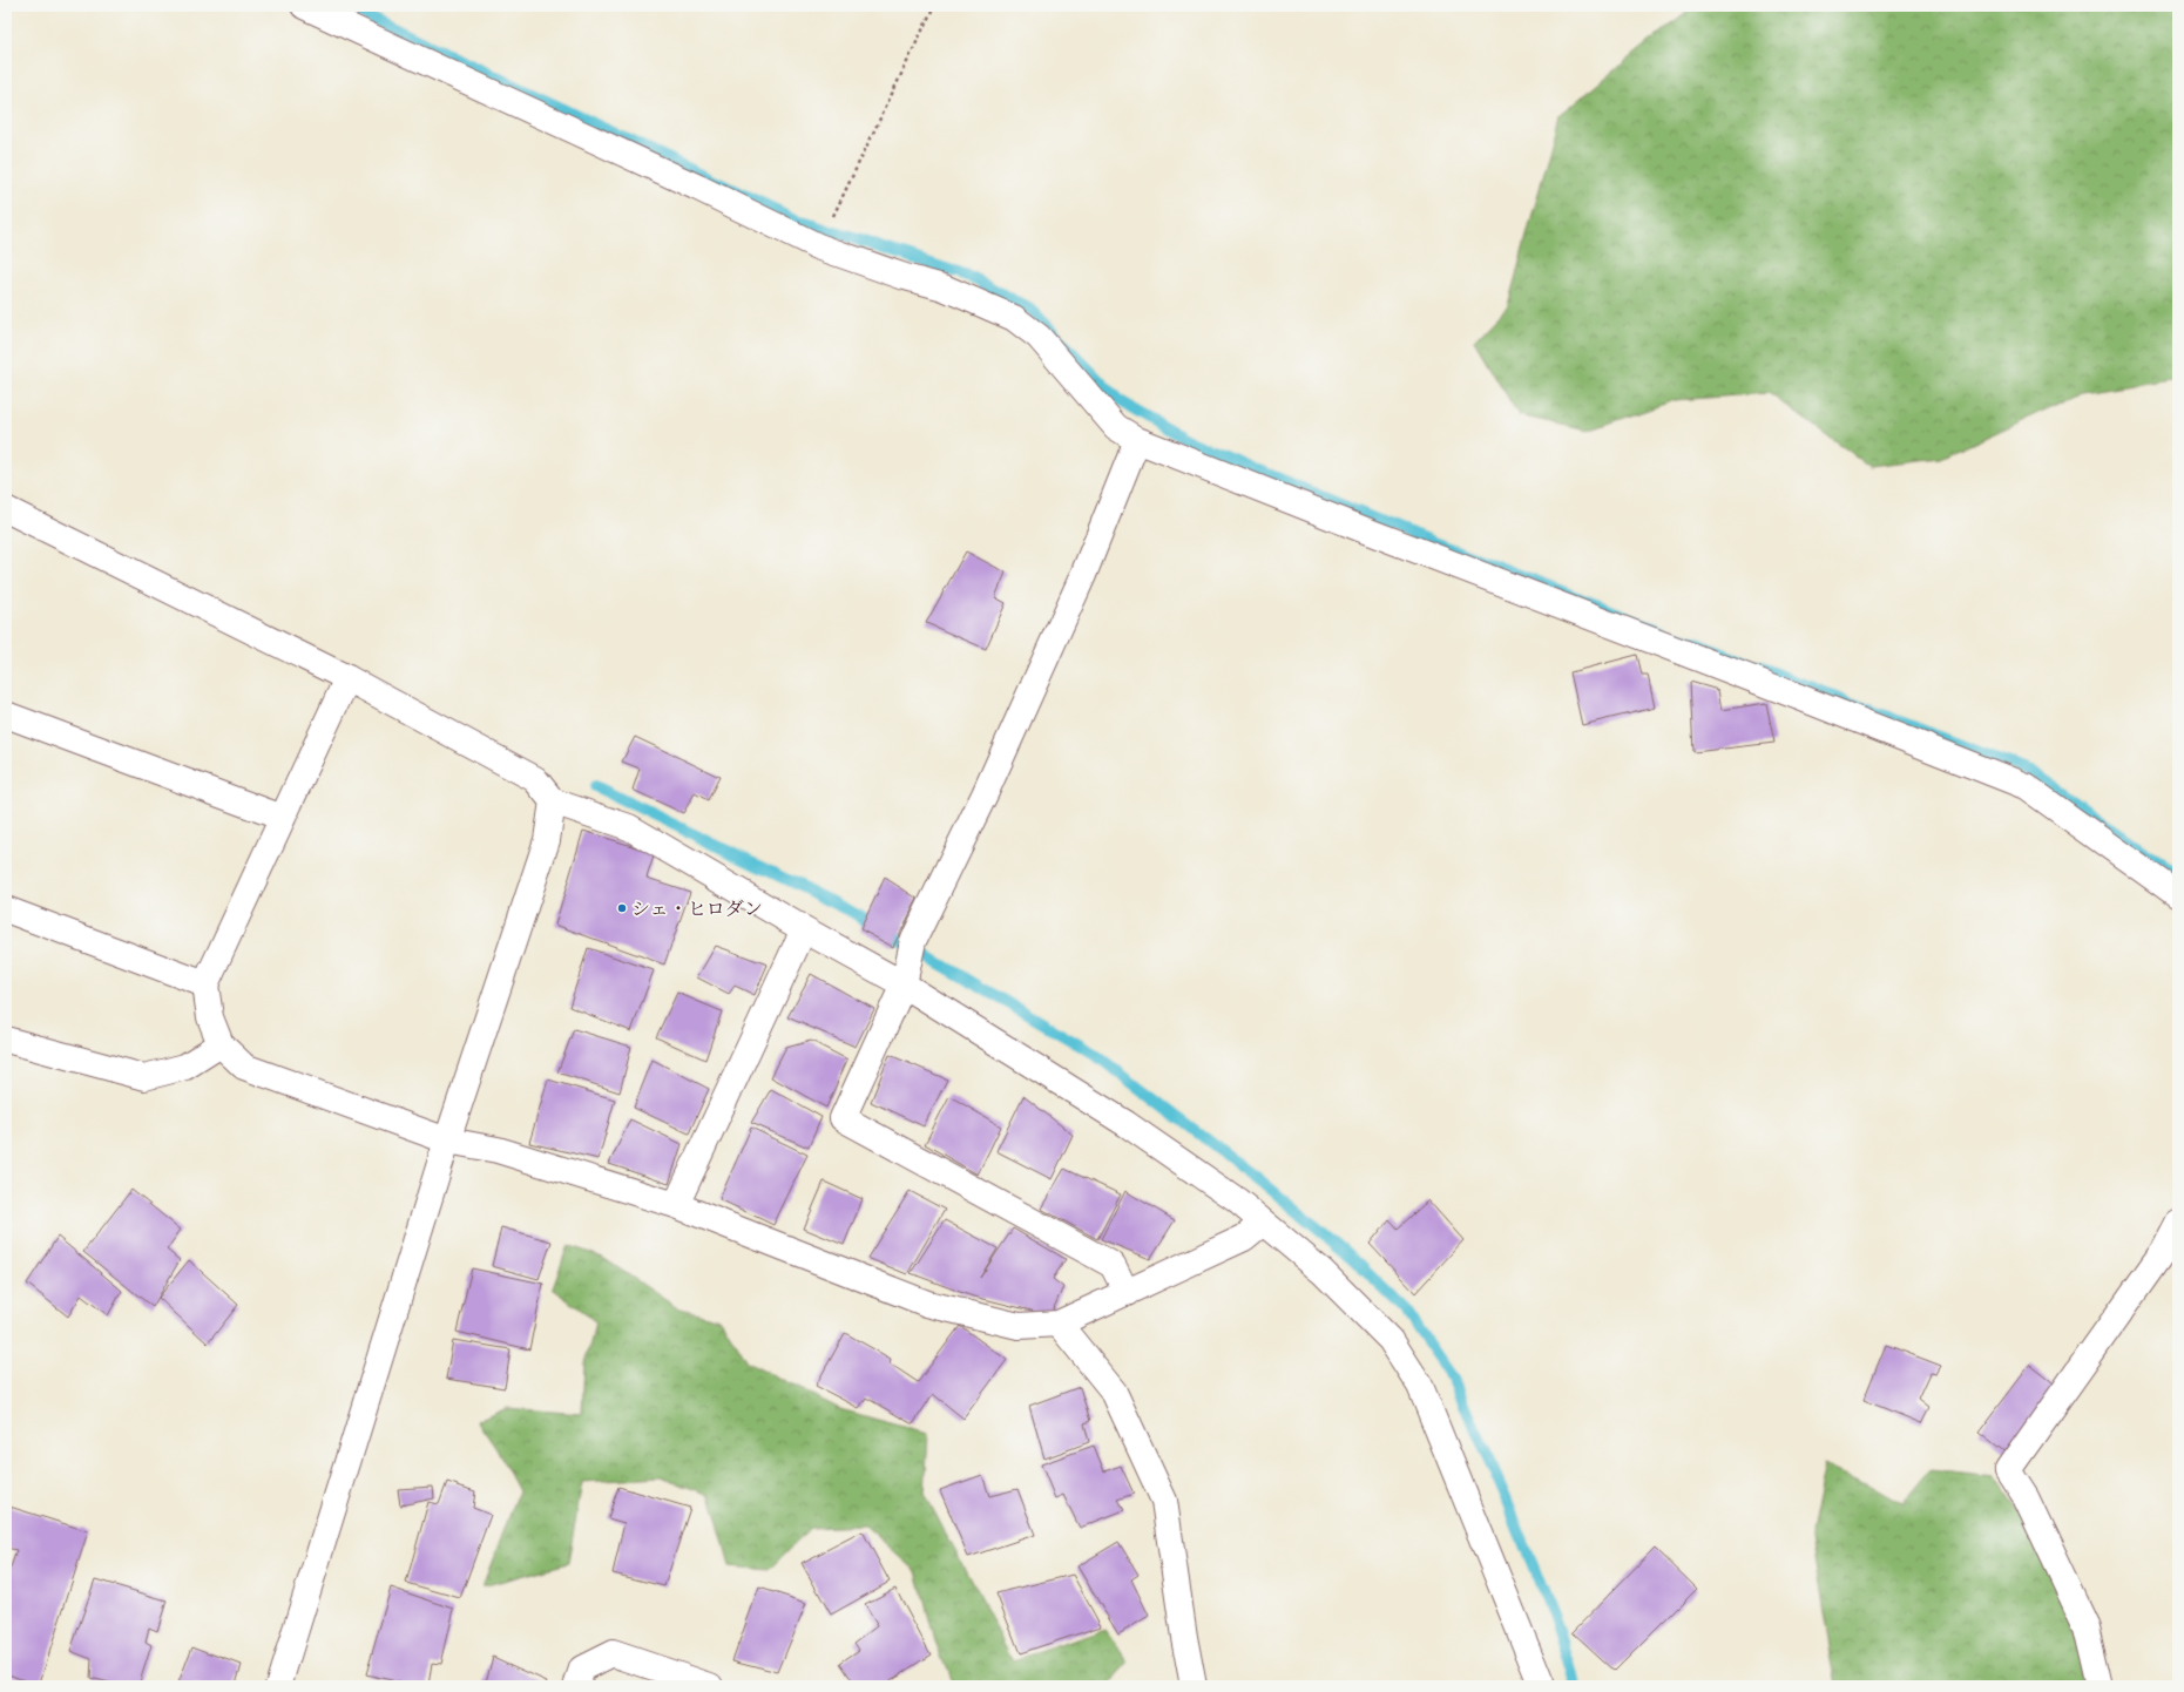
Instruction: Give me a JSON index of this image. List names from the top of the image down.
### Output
{
  "places": ["シェ・ヒロダン"]
}
